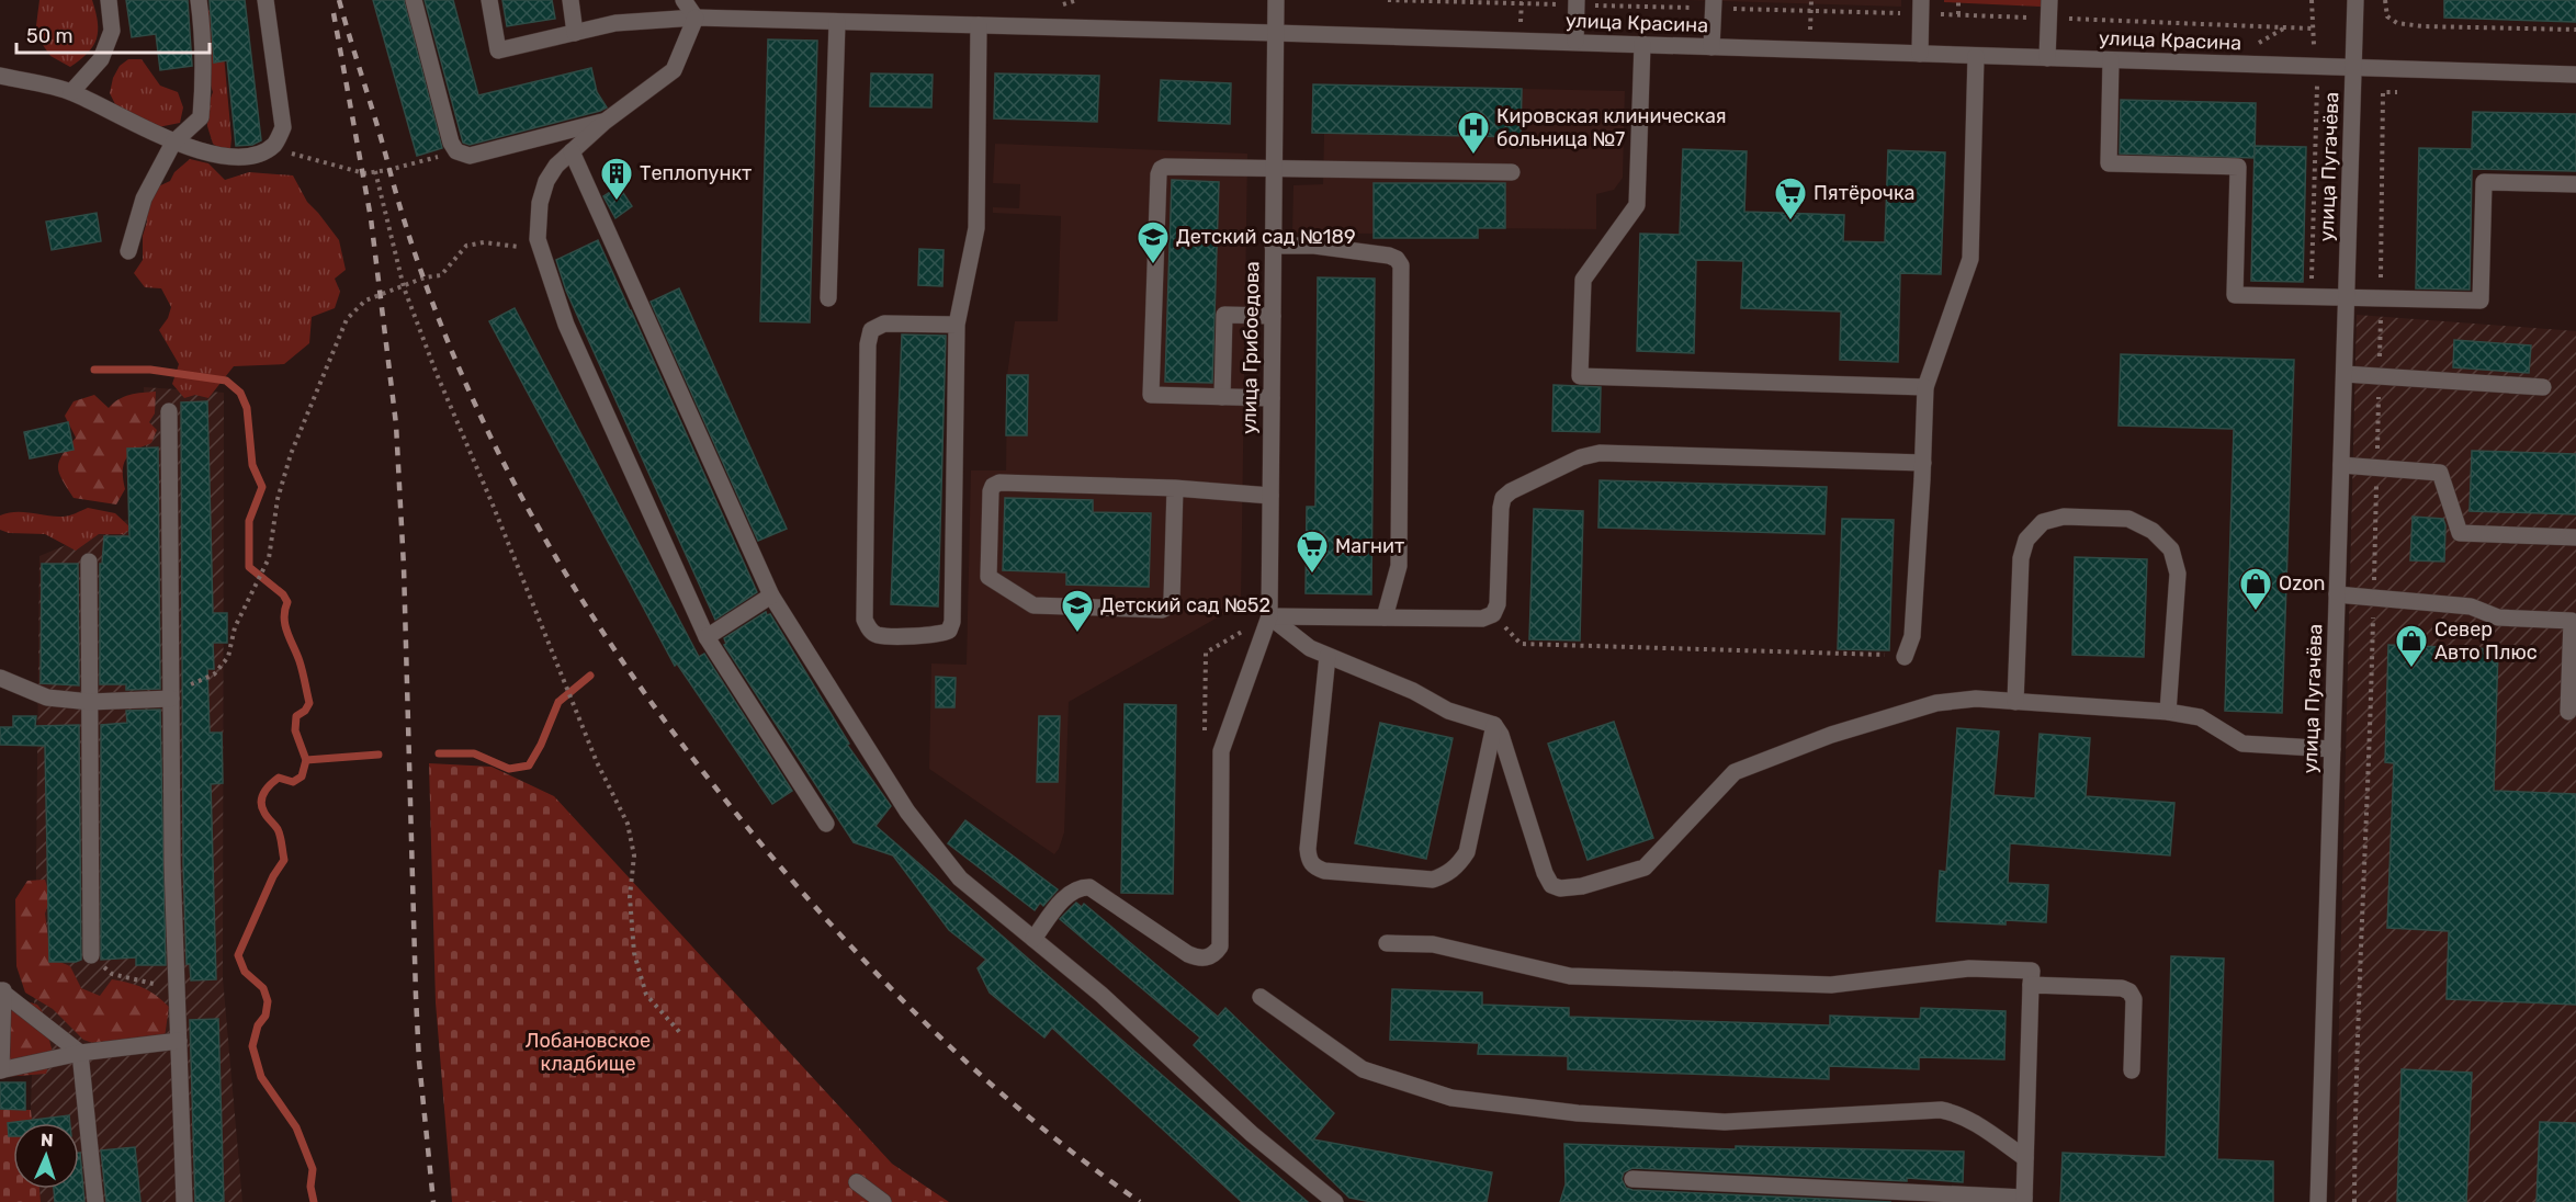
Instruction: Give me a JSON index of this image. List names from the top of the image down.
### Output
{
  "streets": {
    "street": ["улица Красина", "улица Пугачёва", "улица Грибоедова"]
  },
  "crossings": [
    ["улица Красина", "улица Пугачёва"],
    ["улица Красина", "улица Грибоедова"]
  ],
  "parks": ["Лобановское кладбище"],
  "places": {
    "hospital": ["Кировская клиническая больница №7"],
    "building": ["Теплопункт"],
    "supermarket": ["Пятёрочка", "Магнит"],
    "school or university": ["Детский сад №189", "Детский сад №52"],
    "shop": ["Ozon", "Север Авто Плюс"]
  },
  "scale_bar": "50 m",
  "north": "top"
}
